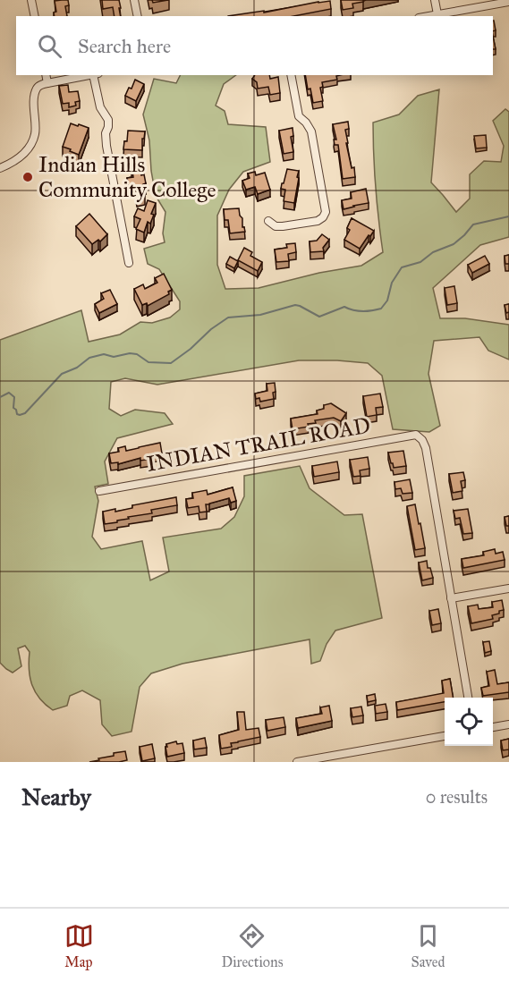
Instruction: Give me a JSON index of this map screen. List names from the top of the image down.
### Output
{
  "streets": {
    "street": ["INDIAN TRAIL ROAD"]
  },
  "places": ["Indian Hills Community College"],
  "page": {
    "search": "Search here",
    "heading": ["Nearby", "0 results"],
    "nav": ["Map", "Directions", "Saved"]
  }
}
